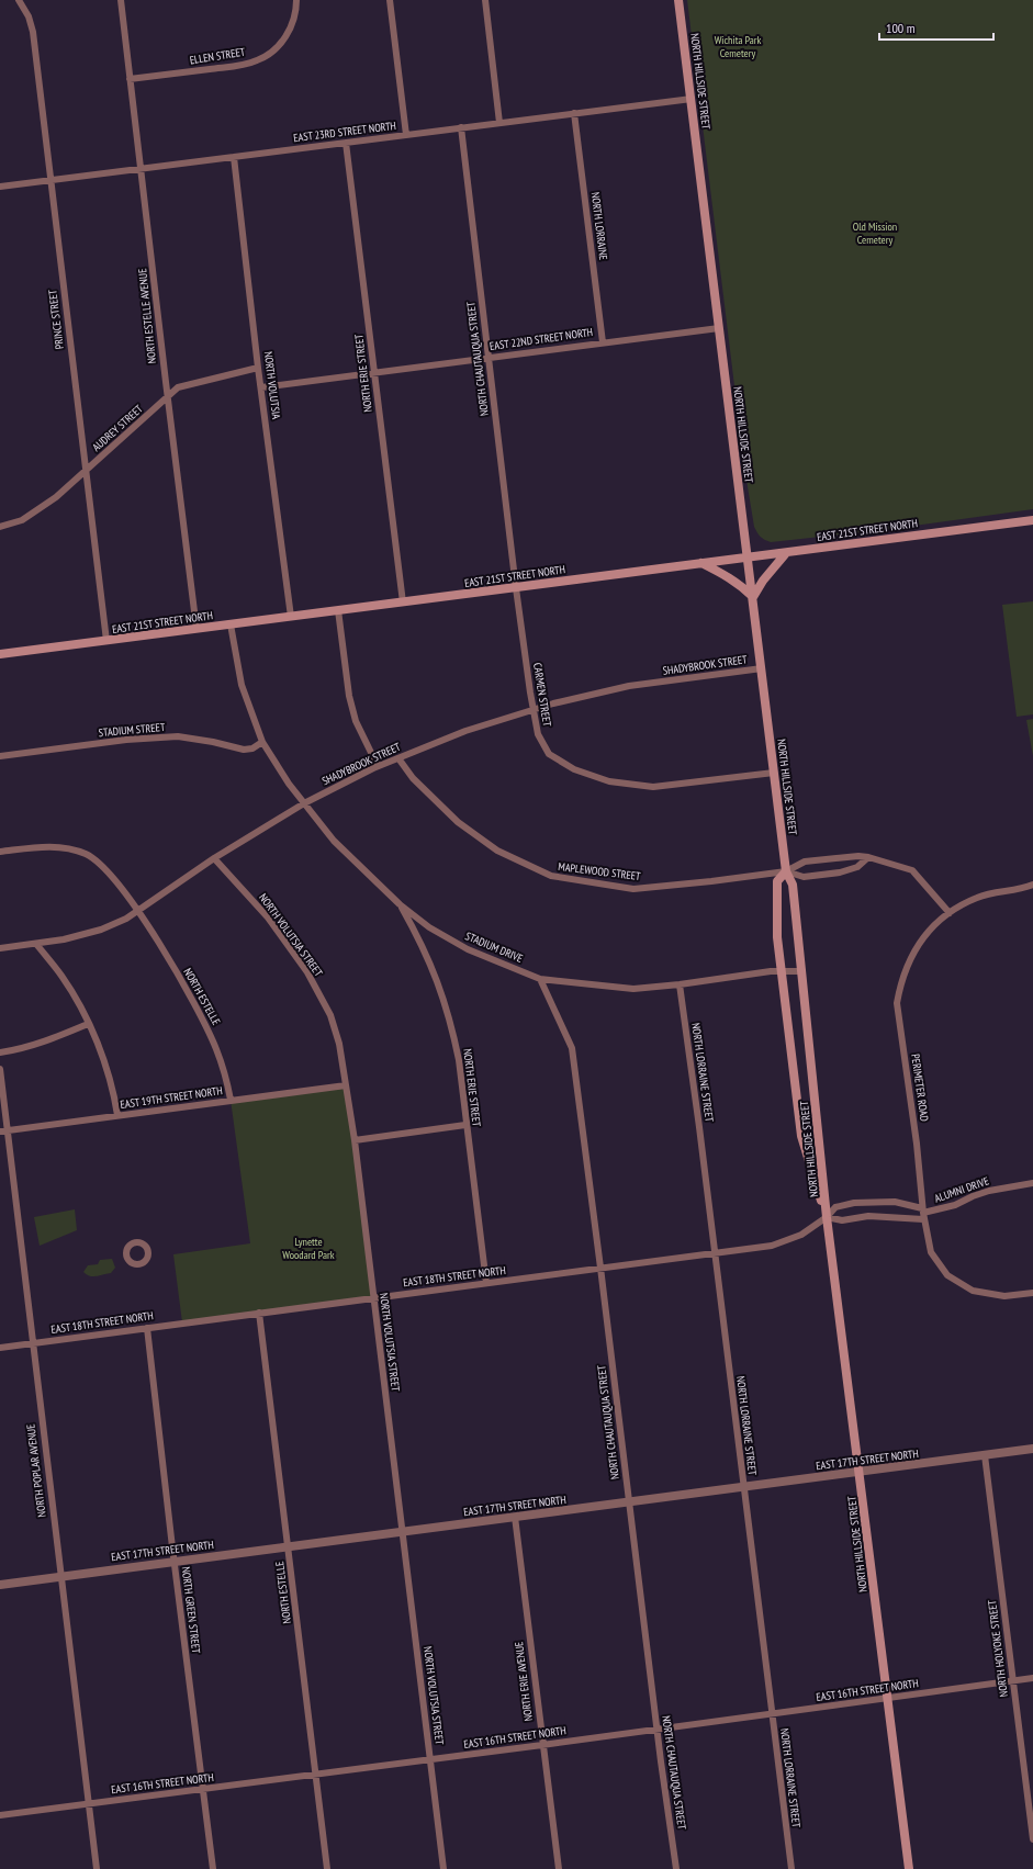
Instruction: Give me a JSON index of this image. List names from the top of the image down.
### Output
{
  "streets": {
    "main road": ["NORTH HILLSIDE STREET", "EAST 21ST STREET NORTH"],
    "street": [
      "ELLEN STREET",
      "EAST 23RD STREET NORTH",
      "NORTH LORRAINE",
      "NORTH ESTELLE AVENUE",
      "PRINCE STREET",
      "EAST 22ND STREET NORTH",
      "NORTH CHAUTAUQUA STREET",
      "NORTH ERIE STREET",
      "NORTH VOLUTSIA",
      "AUDREY STREET",
      "SHADYBROOK STREET",
      "CARMEN STREET",
      "STADIUM STREET",
      "MAPLEWOOD STREET",
      "NORTH VOLUTSIA STREET",
      "STADIUM DRIVE",
      "NORTH ESTELLE",
      "NORTH LORRAINE STREET",
      "PERIMETER ROAD",
      "EAST 19TH STREET NORTH",
      "ALUMNI DRIVE",
      "EAST 18TH STREET NORTH",
      "EAST 17TH STREET NORTH",
      "NORTH POPLAR AVENUE",
      "NORTH GREEN STREET",
      "NORTH HOLYOKE STREET",
      "NORTH ERIE AVENUE",
      "EAST 16TH STREET NORTH"
    ]
  },
  "crossings": [
    ["ELLEN STREET", "NORTH ESTELLE AVENUE"],
    ["NORTH HILLSIDE STREET", "EAST 23RD STREET NORTH"],
    ["NORTH HILLSIDE STREET", "EAST 22ND STREET NORTH"],
    ["NORTH HILLSIDE STREET", "EAST 21ST STREET NORTH"],
    ["NORTH HILLSIDE STREET", "SHADYBROOK STREET"],
    ["NORTH HILLSIDE STREET", "CARMEN STREET"],
    ["NORTH HILLSIDE STREET", "MAPLEWOOD STREET"],
    ["NORTH HILLSIDE STREET", "STADIUM DRIVE"],
    ["NORTH HILLSIDE STREET", "ALUMNI DRIVE"],
    ["NORTH HILLSIDE STREET", "EAST 18TH STREET NORTH"],
    ["NORTH HILLSIDE STREET", "EAST 17TH STREET NORTH"],
    ["NORTH HILLSIDE STREET", "EAST 16TH STREET NORTH"],
    ["EAST 23RD STREET NORTH", "NORTH LORRAINE"],
    ["EAST 23RD STREET NORTH", "NORTH ESTELLE AVENUE"],
    ["EAST 23RD STREET NORTH", "PRINCE STREET"],
    ["EAST 23RD STREET NORTH", "NORTH CHAUTAUQUA STREET"],
    ["EAST 23RD STREET NORTH", "NORTH ERIE STREET"],
    ["EAST 23RD STREET NORTH", "NORTH VOLUTSIA"],
    ["NORTH LORRAINE", "EAST 22ND STREET NORTH"],
    ["NORTH ESTELLE AVENUE", "AUDREY STREET"],
    ["NORTH ESTELLE AVENUE", "EAST 21ST STREET NORTH"],
    ["PRINCE STREET", "AUDREY STREET"],
    ["PRINCE STREET", "EAST 21ST STREET NORTH"],
    ["EAST 22ND STREET NORTH", "NORTH CHAUTAUQUA STREET"],
    ["EAST 22ND STREET NORTH", "NORTH ERIE STREET"],
    ["EAST 22ND STREET NORTH", "NORTH VOLUTSIA"],
    ["NORTH CHAUTAUQUA STREET", "EAST 21ST STREET NORTH"],
    ["NORTH CHAUTAUQUA STREET", "CARMEN STREET"],
    ["NORTH CHAUTAUQUA STREET", "STADIUM DRIVE"],
    ["NORTH CHAUTAUQUA STREET", "EAST 18TH STREET NORTH"],
    ["NORTH CHAUTAUQUA STREET", "EAST 17TH STREET NORTH"],
    ["NORTH CHAUTAUQUA STREET", "EAST 16TH STREET NORTH"],
    ["NORTH ERIE STREET", "EAST 21ST STREET NORTH"],
    ["NORTH ERIE STREET", "STADIUM DRIVE"],
    ["NORTH ERIE STREET", "EAST 18TH STREET NORTH"],
    ["NORTH VOLUTSIA", "AUDREY STREET"],
    ["NORTH VOLUTSIA", "EAST 21ST STREET NORTH"],
    ["EAST 21ST STREET NORTH", "CARMEN STREET"],
    ["SHADYBROOK STREET", "CARMEN STREET"],
    ["SHADYBROOK STREET", "MAPLEWOOD STREET"],
    ["SHADYBROOK STREET", "NORTH VOLUTSIA STREET"],
    ["SHADYBROOK STREET", "STADIUM DRIVE"],
    ["SHADYBROOK STREET", "NORTH ESTELLE"],
    ["STADIUM STREET", "STADIUM DRIVE"],
    ["NORTH VOLUTSIA STREET", "EAST 19TH STREET NORTH"],
    ["NORTH VOLUTSIA STREET", "EAST 18TH STREET NORTH"],
    ["NORTH VOLUTSIA STREET", "EAST 17TH STREET NORTH"],
    ["NORTH VOLUTSIA STREET", "EAST 16TH STREET NORTH"],
    ["STADIUM DRIVE", "NORTH LORRAINE STREET"],
    ["NORTH ESTELLE", "EAST 19TH STREET NORTH"],
    ["NORTH ESTELLE", "EAST 18TH STREET NORTH"],
    ["NORTH ESTELLE", "EAST 17TH STREET NORTH"],
    ["NORTH ESTELLE", "EAST 16TH STREET NORTH"],
    ["NORTH LORRAINE STREET", "EAST 18TH STREET NORTH"],
    ["NORTH LORRAINE STREET", "EAST 17TH STREET NORTH"],
    ["NORTH LORRAINE STREET", "EAST 16TH STREET NORTH"],
    ["PERIMETER ROAD", "ALUMNI DRIVE"],
    ["EAST 19TH STREET NORTH", "NORTH POPLAR AVENUE"],
    ["ALUMNI DRIVE", "EAST 18TH STREET NORTH"],
    ["EAST 18TH STREET NORTH", "NORTH POPLAR AVENUE"],
    ["EAST 18TH STREET NORTH", "NORTH GREEN STREET"],
    ["EAST 17TH STREET NORTH", "NORTH POPLAR AVENUE"],
    ["EAST 17TH STREET NORTH", "NORTH GREEN STREET"],
    ["EAST 17TH STREET NORTH", "NORTH HOLYOKE STREET"],
    ["EAST 17TH STREET NORTH", "NORTH ERIE AVENUE"],
    ["NORTH POPLAR AVENUE", "EAST 16TH STREET NORTH"],
    ["NORTH GREEN STREET", "EAST 16TH STREET NORTH"],
    ["NORTH HOLYOKE STREET", "EAST 16TH STREET NORTH"],
    ["NORTH ERIE AVENUE", "EAST 16TH STREET NORTH"]
  ],
  "parks": ["Wichita Park Cemetery", "Old Mission Cemetery", "Lynette Woodard Park"],
  "scale_bar": "100 m"
}
